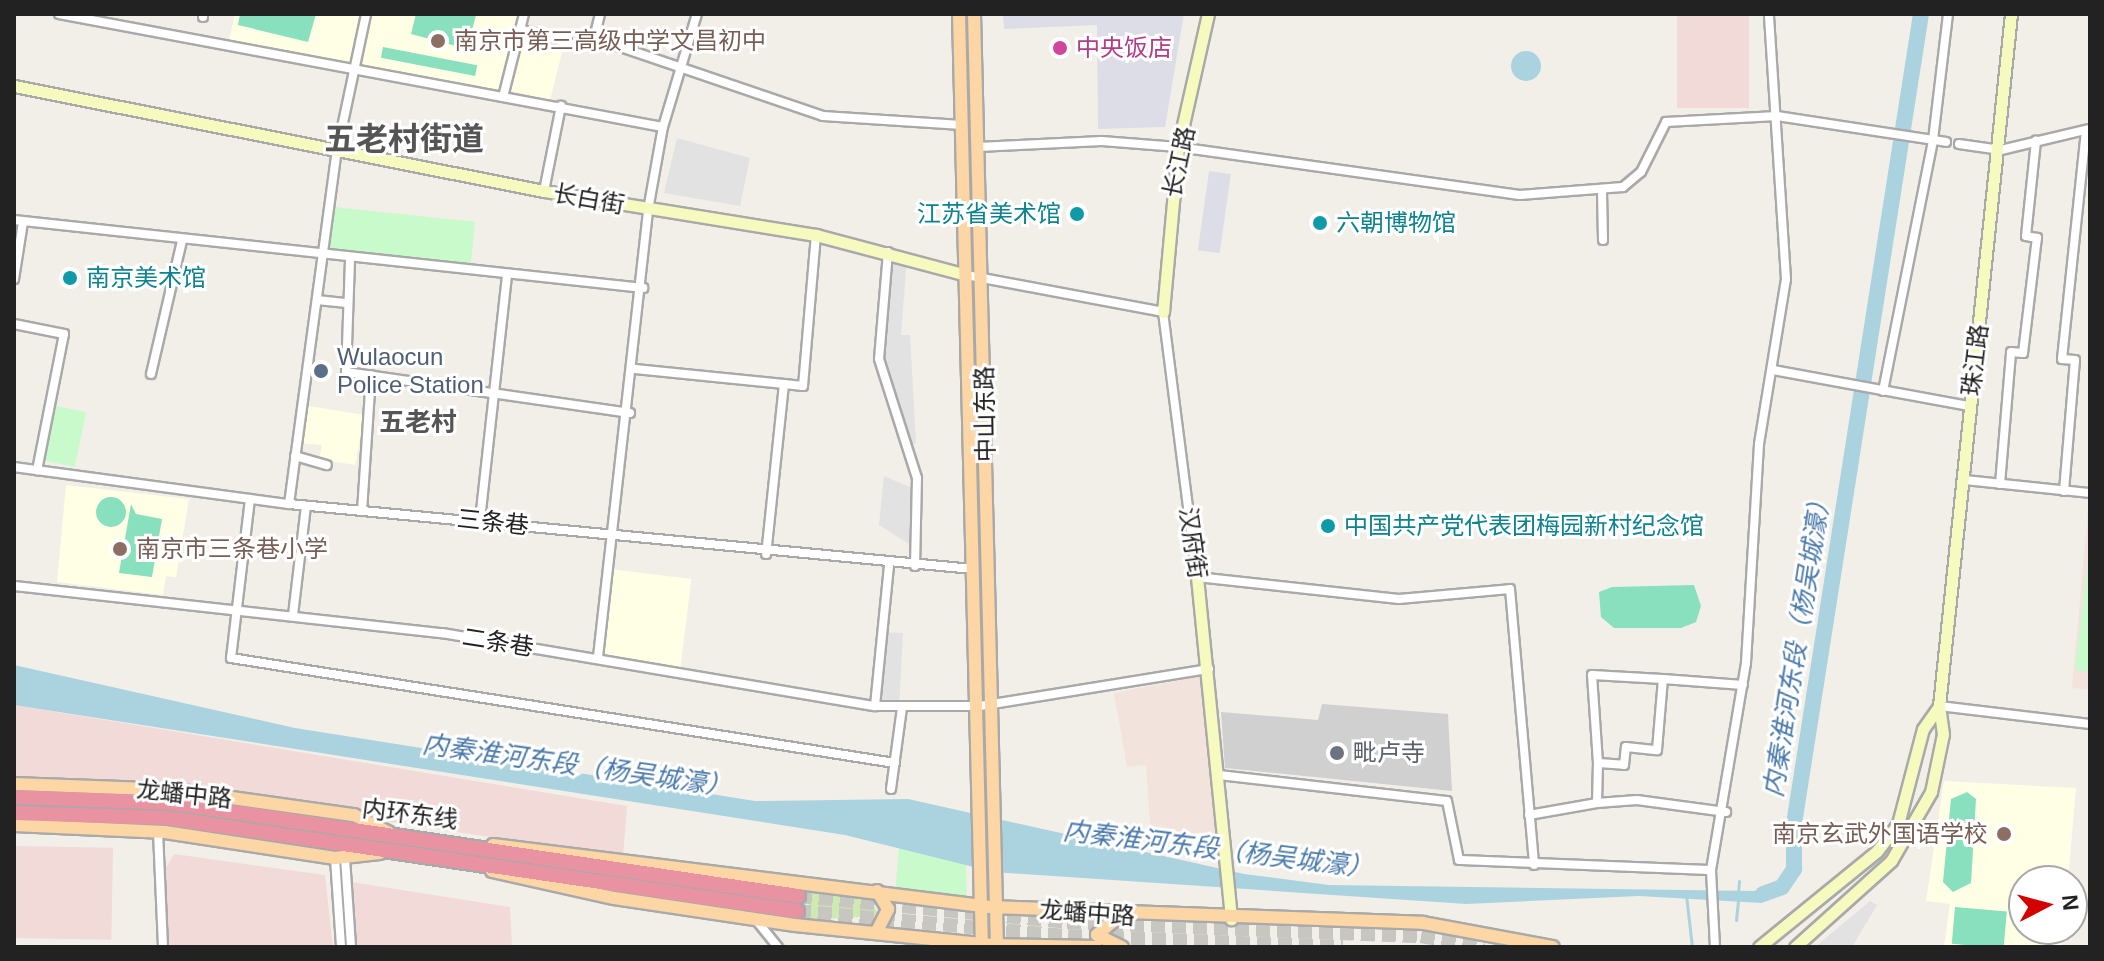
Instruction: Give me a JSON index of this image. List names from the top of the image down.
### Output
{
  "streets": {
    "highway": ["内环东线"],
    "main road": [
      "长江路",
      "长白街",
      "珠江路",
      "中山东路",
      "汉府街",
      "龙蟠中路"
    ],
    "street": ["三条巷", "二条巷"]
  },
  "crossings": [
    ["长江路", "长白街"],
    ["长江路", "汉府街"],
    ["长白街", "中山东路"],
    ["长白街", "汉府街"],
    ["中山东路", "三条巷"],
    ["中山东路", "二条巷"],
    ["中山东路", "龙蟠中路"],
    ["汉府街", "二条巷"],
    ["汉府街", "龙蟠中路"],
    ["龙蟠中路", "内环东线"]
  ],
  "districts": ["五老村街道", "五老村"],
  "water": ["内秦淮河东段（杨吴城濠）"],
  "places": [
    "南京市第三高级中学文昌初中",
    "中央饭店",
    "江苏省美术馆",
    "六朝博物馆",
    "南京美术馆",
    "Wulaocun Police Station",
    "中国共产党代表团梅园新村纪念馆",
    "南京市三条巷小学",
    "毗卢寺",
    "南京玄武外国语学校"
  ],
  "north": "right"
}
